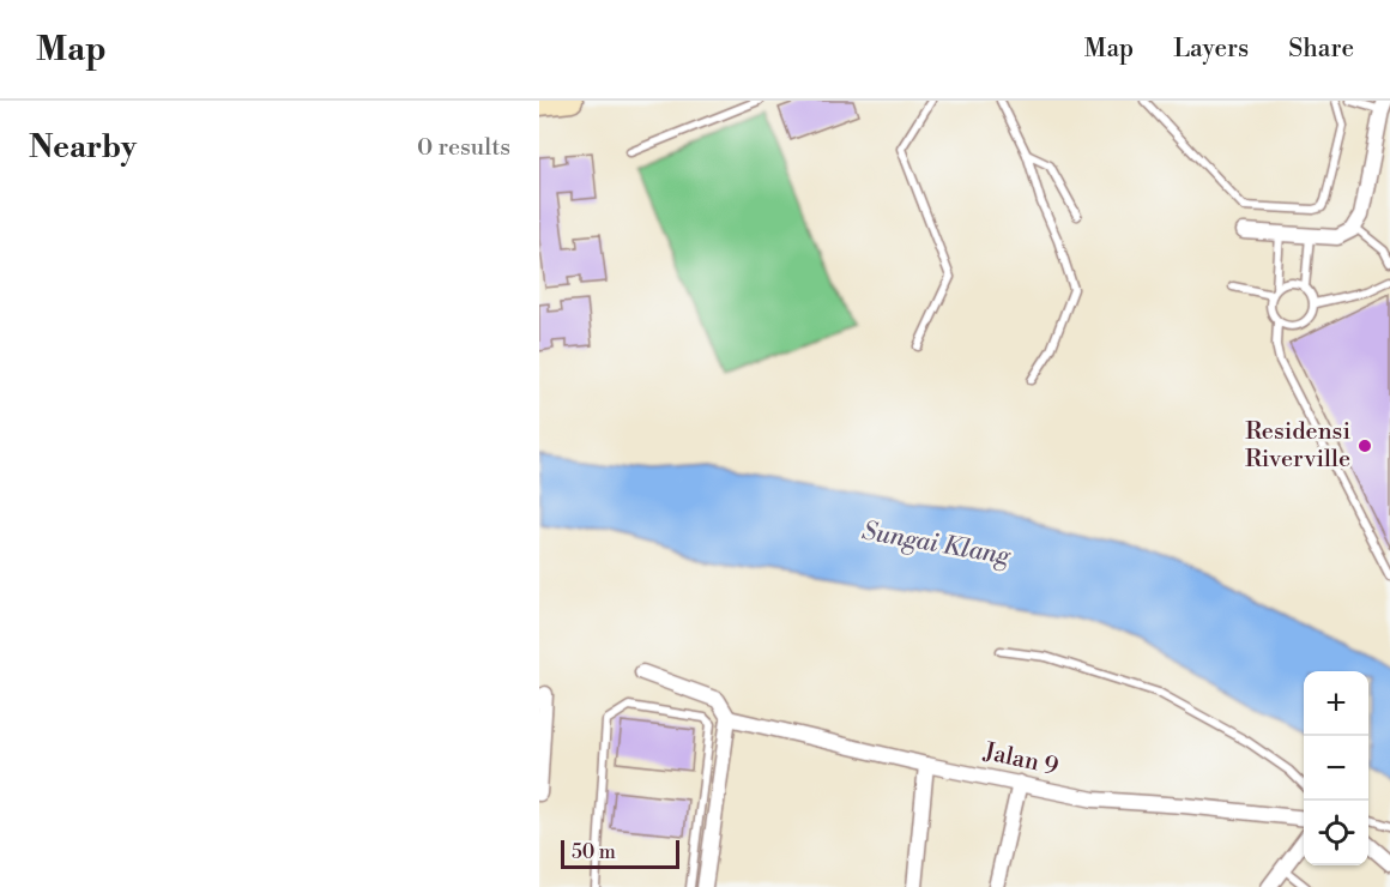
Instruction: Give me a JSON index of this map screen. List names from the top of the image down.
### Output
{
  "streets": {
    "street": ["Jalan 9"]
  },
  "water": ["Sungai Klang"],
  "places": ["Residensi Riverville"],
  "scale_bar": "50 m",
  "page": {
    "header": "Map",
    "nav": ["Map", "Layers", "Share"],
    "heading": ["Nearby", "0 results"],
    "map_buttons": ["+", "−"],
    "scale": "50 m"
  }
}
